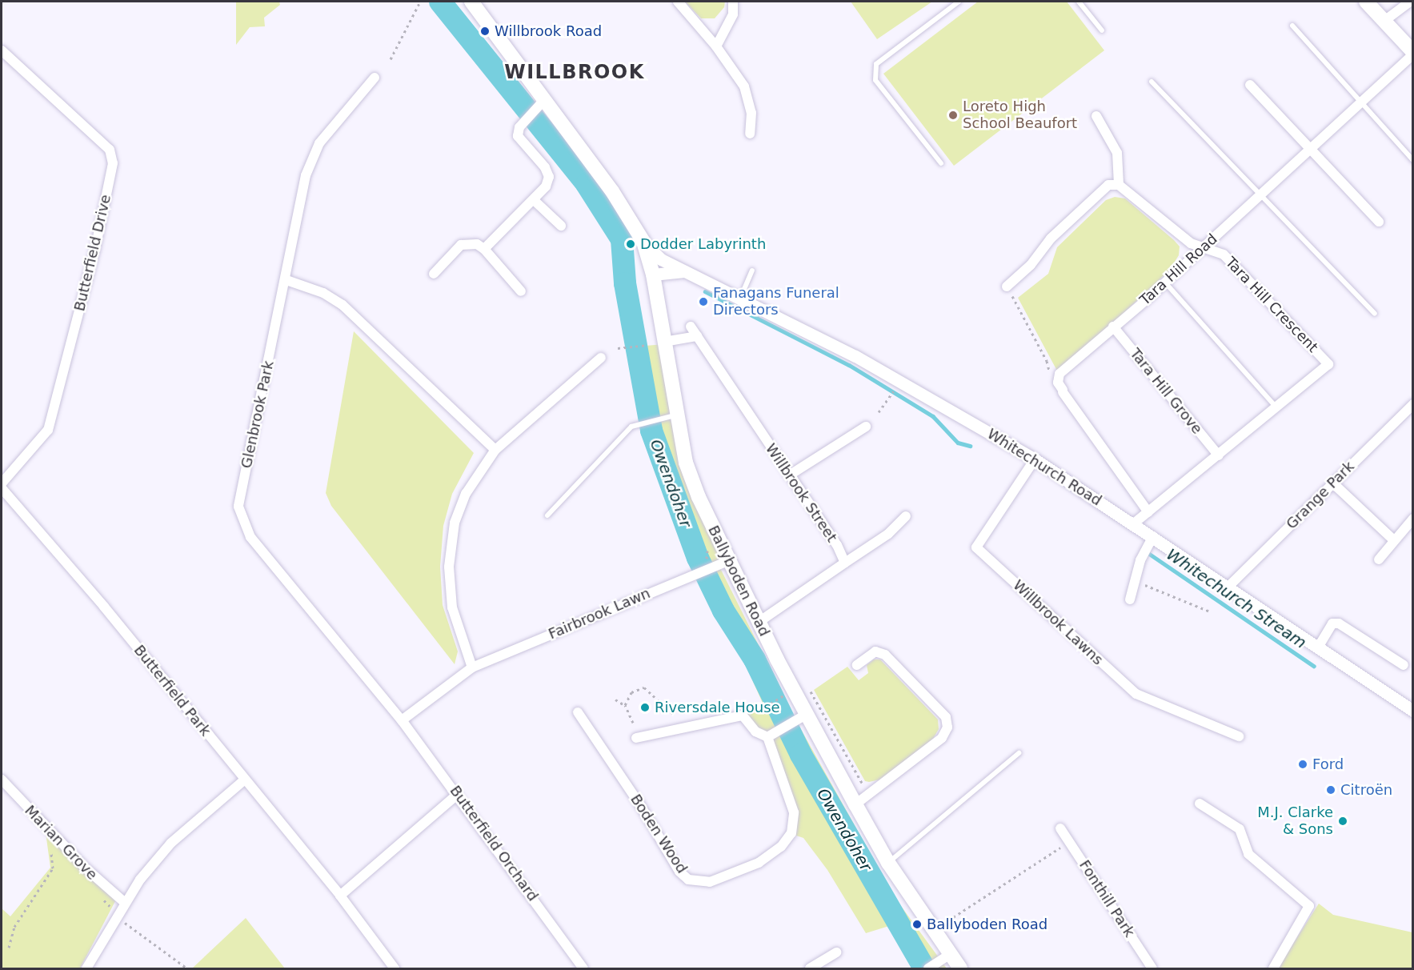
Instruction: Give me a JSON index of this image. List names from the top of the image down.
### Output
{
  "streets": {
    "main road": ["Ballyboden Road"],
    "street": [
      "Butterfield Drive",
      "Tara Hill Road",
      "Tara Hill Crescent",
      "Tara Hill Grove",
      "Glenbrook Park",
      "Whitechurch Road",
      "Willbrook Street",
      "Grange Park",
      "Fairbrook Lawn",
      "Willbrook Lawns",
      "Butterfield Park",
      "Boden Wood",
      "Marian Grove",
      "Butterfield Orchard",
      "Fonthill Park"
    ]
  },
  "crossings": [
    ["Tara Hill Road", "Tara Hill Crescent"],
    ["Tara Hill Road", "Tara Hill Grove"],
    ["Glenbrook Park", "Fairbrook Lawn"],
    ["Glenbrook Park", "Butterfield Orchard"],
    ["Whitechurch Road", "Grange Park"],
    ["Whitechurch Road", "Willbrook Lawns"],
    ["Ballyboden Road", "Fairbrook Lawn"],
    ["Fairbrook Lawn", "Butterfield Orchard"]
  ],
  "districts": ["WILLBROOK"],
  "water": ["Owendoher", "Whitechurch Stream"],
  "places": [
    "Willbrook Road",
    "Loreto High School Beaufort",
    "Dodder Labyrinth",
    "Fanagans Funeral Directors",
    "Riversdale House",
    "Ford",
    "Citroën",
    "M.J. Clarke & Sons",
    "Ballyboden Road"
  ]
}
